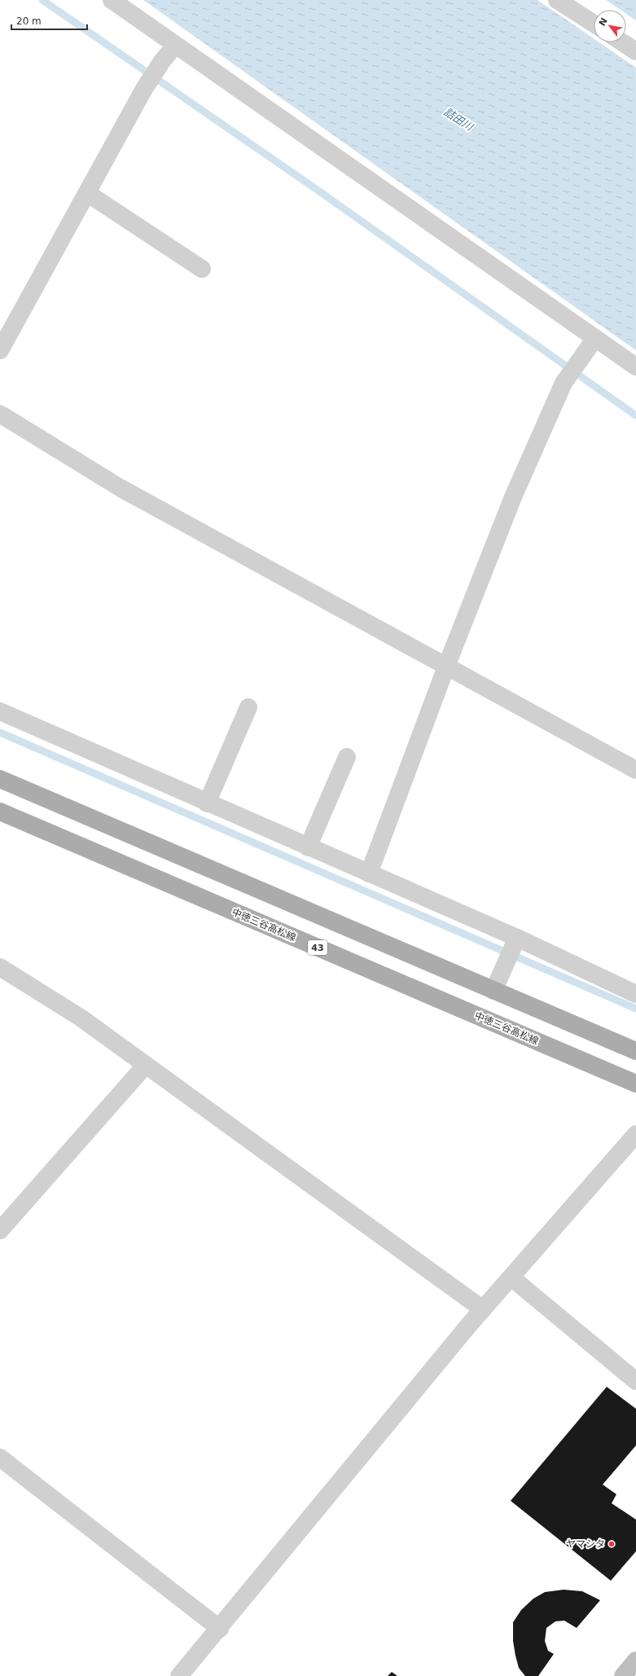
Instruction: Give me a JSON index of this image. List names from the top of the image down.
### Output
{
  "streets": {
    "main road": ["中徳三谷高松線", "43"]
  },
  "water": ["詰田川"],
  "places": ["ヤマシタ"],
  "scale_bar": "20 m",
  "north": "top left"
}
